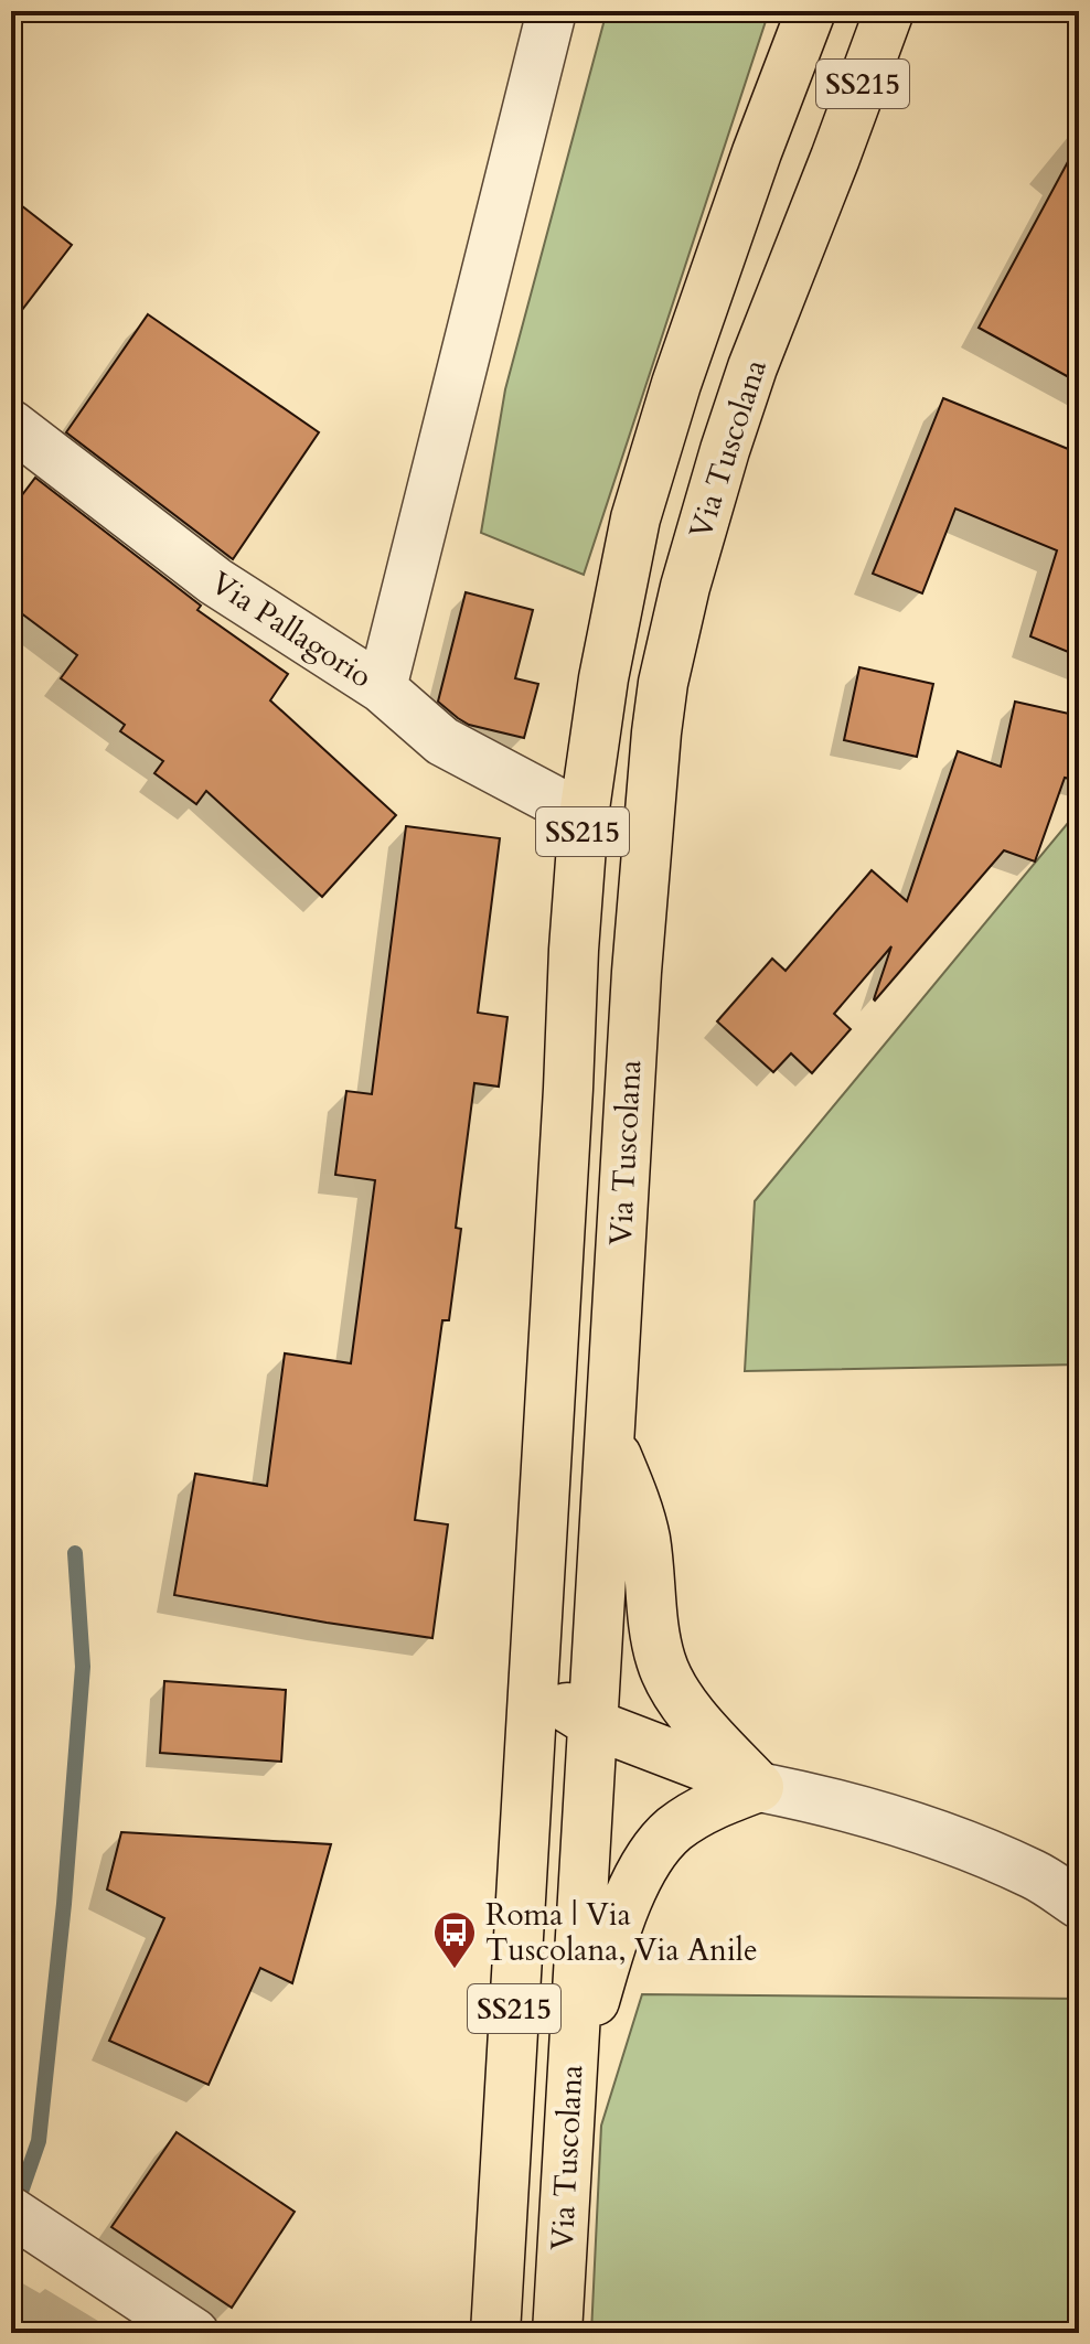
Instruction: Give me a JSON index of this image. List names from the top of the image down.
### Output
{
  "streets": {
    "main road": ["SS215", "Via Tuscolana"],
    "street": ["Via Pallagorio"]
  },
  "crossings": [
    ["Via Tuscolana", "Via Pallagorio"]
  ],
  "places": {
    "bus stop": ["Roma | Via Tuscolana, Via Anile"]
  }
}
